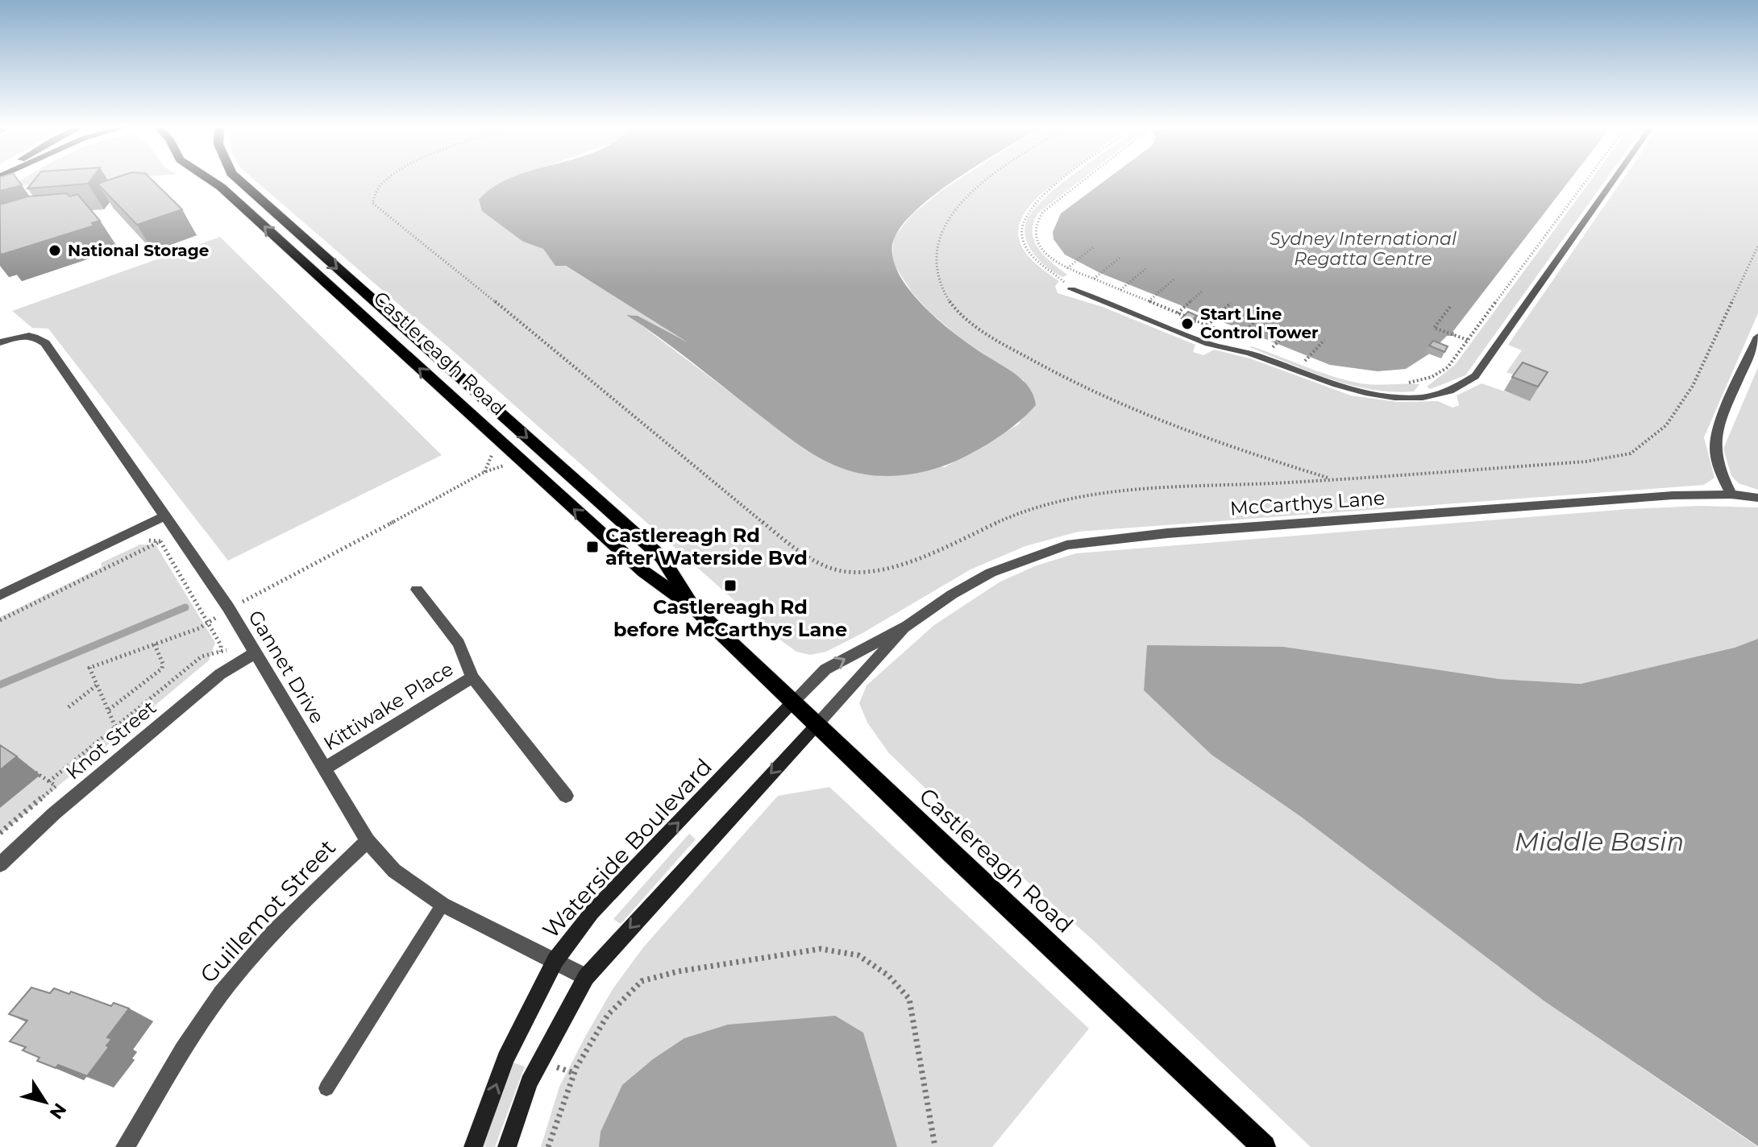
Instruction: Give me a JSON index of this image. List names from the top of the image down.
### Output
{
  "streets": {
    "main road": ["Castlereagh Road"],
    "street": [
      "McCarthys Lane",
      "Gannet Drive",
      "Kittiwake Place",
      "Knot Street",
      "Waterside Boulevard",
      "Guillemot Street"
    ]
  },
  "crossings": [
    ["Castlereagh Road", "McCarthys Lane"],
    ["Castlereagh Road", "Waterside Boulevard"],
    ["McCarthys Lane", "Waterside Boulevard"],
    ["Gannet Drive", "Kittiwake Place"],
    ["Gannet Drive", "Knot Street"],
    ["Gannet Drive", "Waterside Boulevard"],
    ["Gannet Drive", "Guillemot Street"]
  ],
  "water": ["Sydney International Regatta Centre", "Middle Basin"],
  "places": {
    "other": ["National Storage", "Start Line Control Tower"],
    "transit": ["Castlereagh Rd after Waterside Bvd", "Castlereagh Rd before McCarthys Lane"]
  },
  "north": "bottom right"
}
